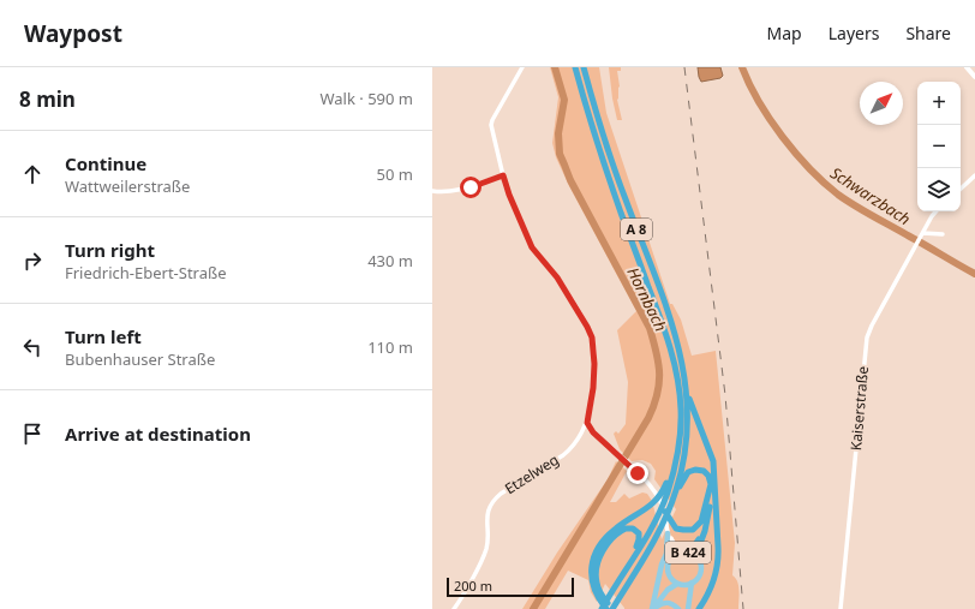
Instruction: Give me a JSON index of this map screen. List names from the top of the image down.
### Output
{
  "streets": {
    "highway": ["A 8"],
    "main road": ["B 424"],
    "street": ["Kaiserstraße", "Etzelweg"]
  },
  "water": ["Schwarzbach", "Hornbach"],
  "scale_bar": "200 m",
  "north": "top right",
  "page": {
    "header": "Waypost",
    "nav": ["Map", "Layers", "Share"],
    "heading": ["8 min", "Walk · 590 m"],
    "map_buttons": ["+", "−"],
    "list": [
      ["Continue", "Wattweilerstraße", "50 m"],
      ["Turn right", "Friedrich-Ebert-Straße", "430 m"],
      ["Turn left", "Bubenhauser Straße", "110 m"],
      "Arrive at destination"
    ],
    "scale": "200 m"
  }
}
